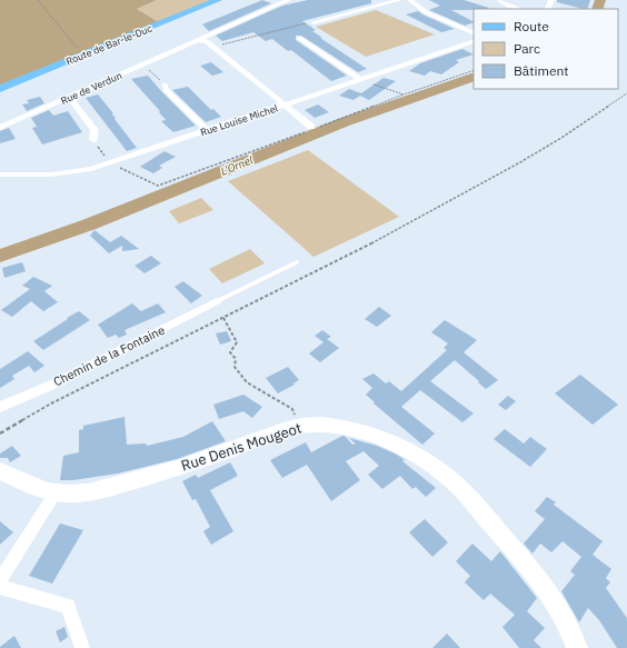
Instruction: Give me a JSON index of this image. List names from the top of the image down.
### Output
{
  "streets": {
    "main road": ["Route de Bar-le-Duc"],
    "street": [
      "Rue de Verdun",
      "Rue Louise Michel",
      "Chemin de la Fontaine",
      "Rue Denis Mougeot"
    ]
  },
  "water": ["L'Ornel"],
  "legend": ["Route", "Parc", "Bâtiment"]
}
